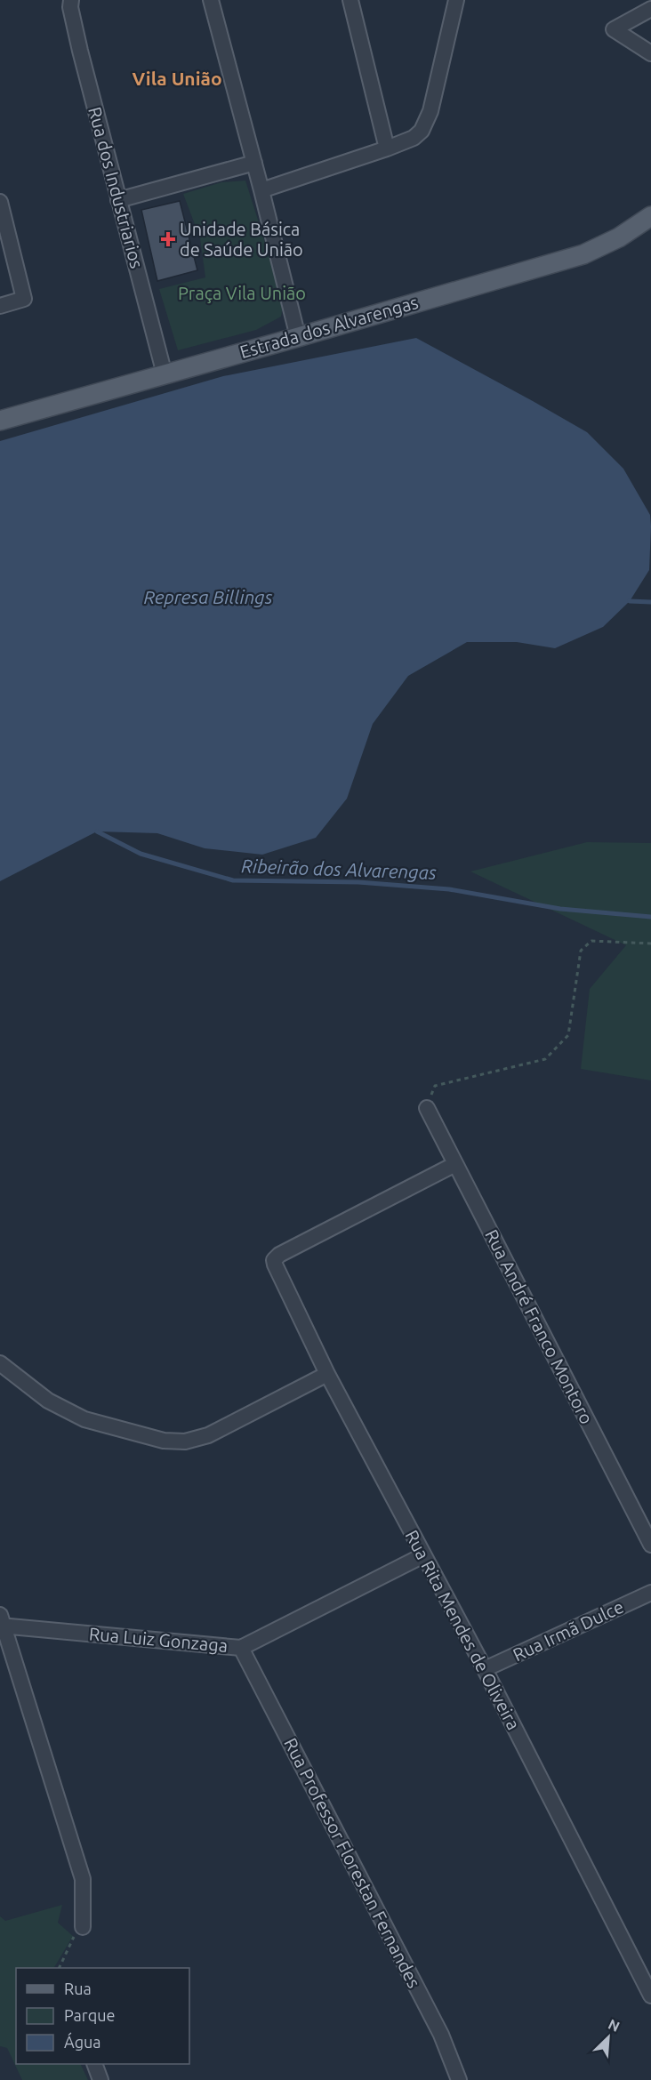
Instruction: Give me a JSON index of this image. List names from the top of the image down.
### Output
{
  "streets": {
    "main road": ["Estrada dos Alvarengas"],
    "street": [
      "Rua dos Industriarios",
      "Rua André Franco Montoro",
      "Rua Rita Mendes de Oliveira",
      "Rua Irmã Dulce",
      "Rua Luiz Gonzaga",
      "Rua Professor Florestan Fernandes"
    ]
  },
  "crossings": [
    ["Rua dos Industriarios", "Estrada dos Alvarengas"],
    ["Rua André Franco Montoro", "Rua Rita Mendes de Oliveira"],
    ["Rua Rita Mendes de Oliveira", "Rua Irmã Dulce"],
    ["Rua Rita Mendes de Oliveira", "Rua Luiz Gonzaga"],
    ["Rua Luiz Gonzaga", "Rua Professor Florestan Fernandes"]
  ],
  "districts": ["Vila União"],
  "water": ["Represa Billings", "Ribeirão dos Alvarengas"],
  "parks": ["Praça Vila União"],
  "places": {
    "health": ["Unidade Básica de Saúde União"]
  },
  "legend": ["Rua", "Parque", "Água"],
  "north": "top right"
}
